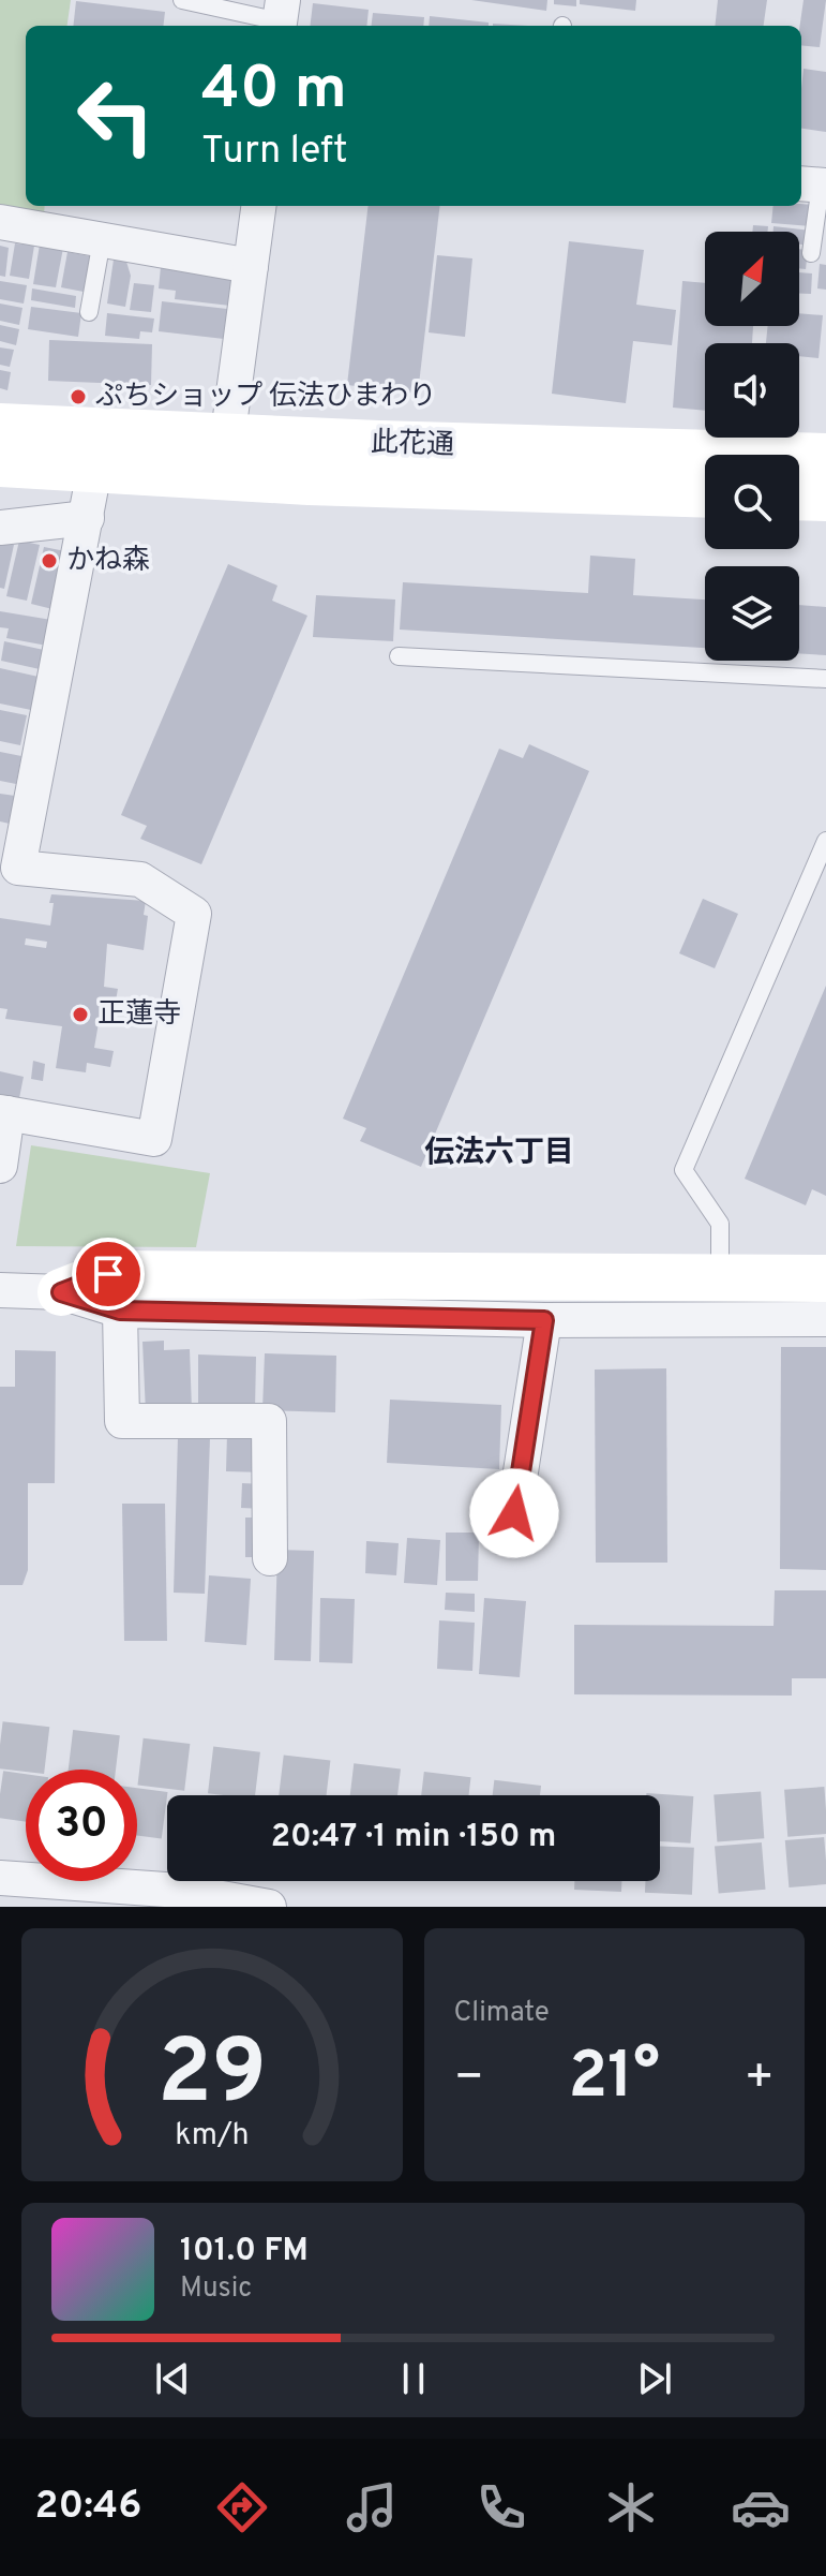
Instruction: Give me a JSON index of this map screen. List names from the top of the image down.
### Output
{
  "streets": {
    "street": ["此花通"]
  },
  "districts": ["伝法六丁目"],
  "places": ["ぷちショップ 伝法ひまわり", "かね森", "正蓮寺"],
  "north": "top right",
  "page": {
    "turn": ["40 m", "Turn left"],
    "limit": "30",
    "trip": "20:47 · 1 min · 150 m",
    "tile": "Climate",
    "heat": ["−", "21°", "+"],
    "song": ["101.0 FM", "Music"],
    "tabs": "20:46",
    "gauge": ["29", "km/h"]
  }
}
